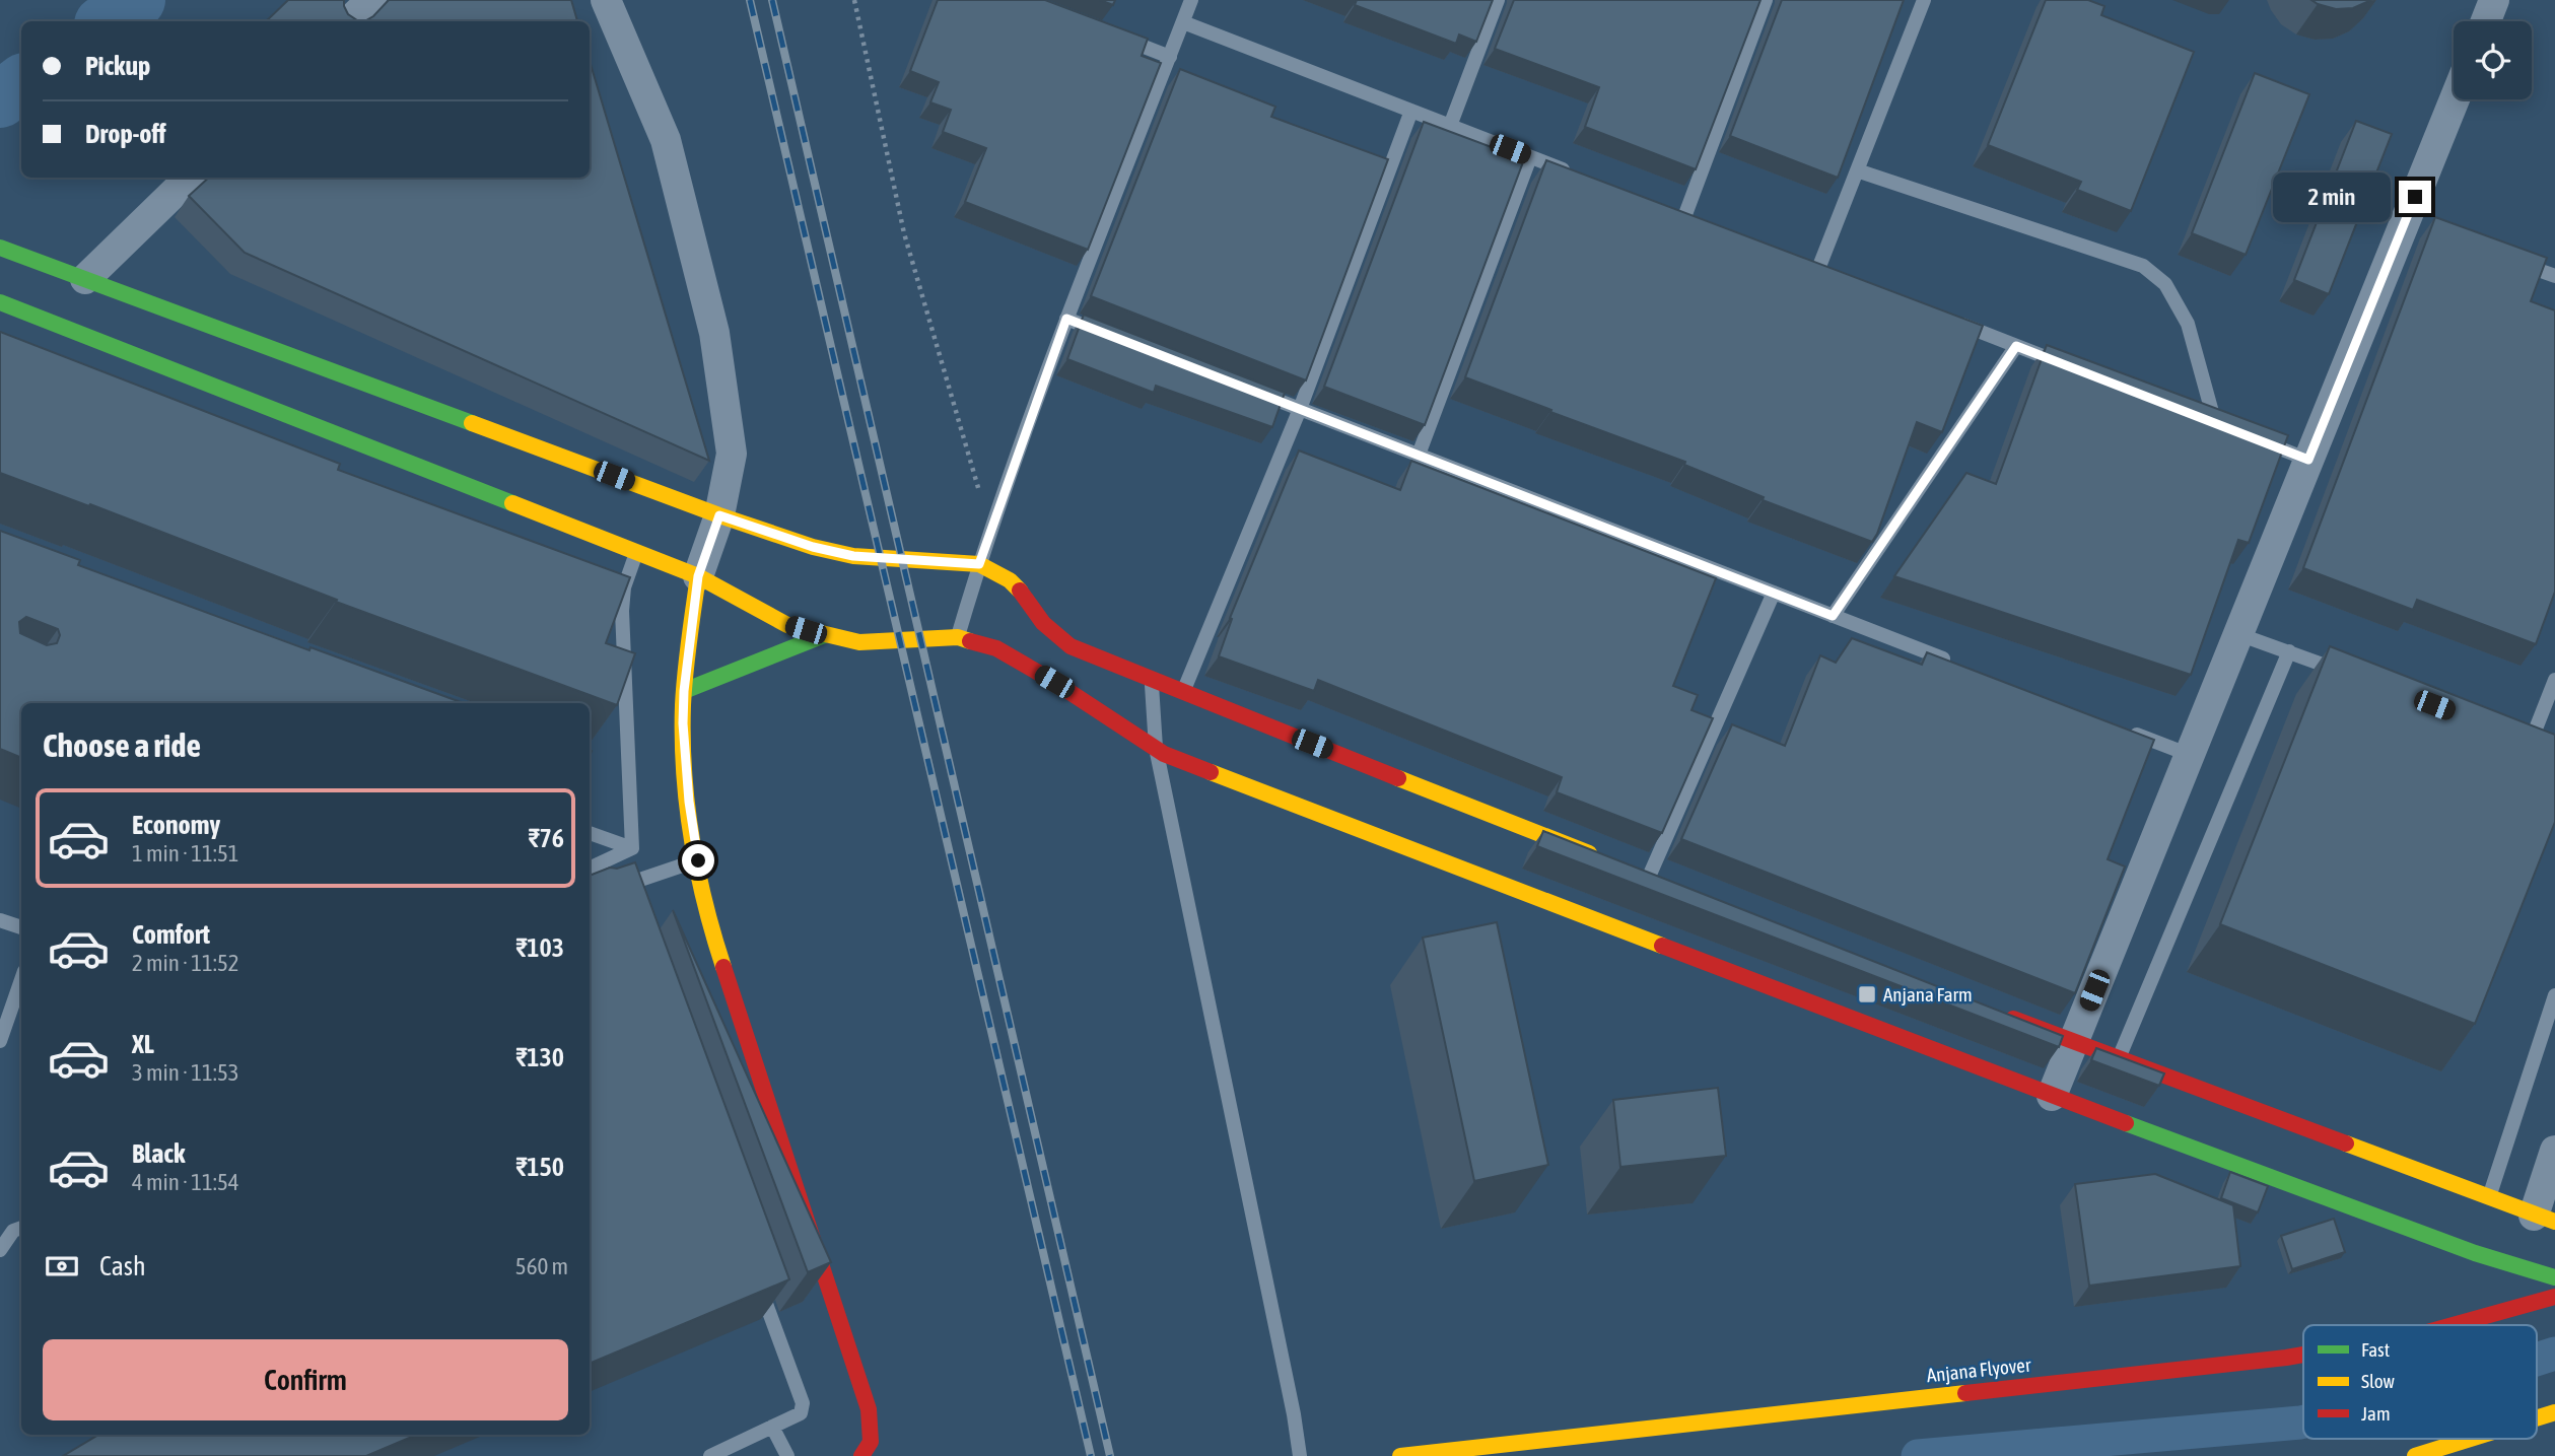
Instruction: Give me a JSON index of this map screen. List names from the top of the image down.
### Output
{
  "streets": {
    "main road": ["Anjana Flyover"]
  },
  "places": {
    "transit": ["Anjana Farm"]
  },
  "legend": ["Fast", "Slow", "Jam"],
  "page": {
    "banner": ["Pickup", "Drop-off"],
    "bubble": "2 min",
    "heading": "Choose a ride",
    "list": [
      {
        "name": "Economy",
        "note": "1 min · 11:51",
        "value": "₹76"
      },
      {
        "name": "Comfort",
        "note": "2 min · 11:52",
        "value": "₹103"
      },
      {
        "name": "XL",
        "note": "3 min · 11:53",
        "value": "₹130"
      },
      {
        "name": "Black",
        "note": "4 min · 11:54",
        "value": "₹150"
      }
    ],
    "pay": ["Cash", "560 m"],
    "buttons": "Confirm"
  }
}
